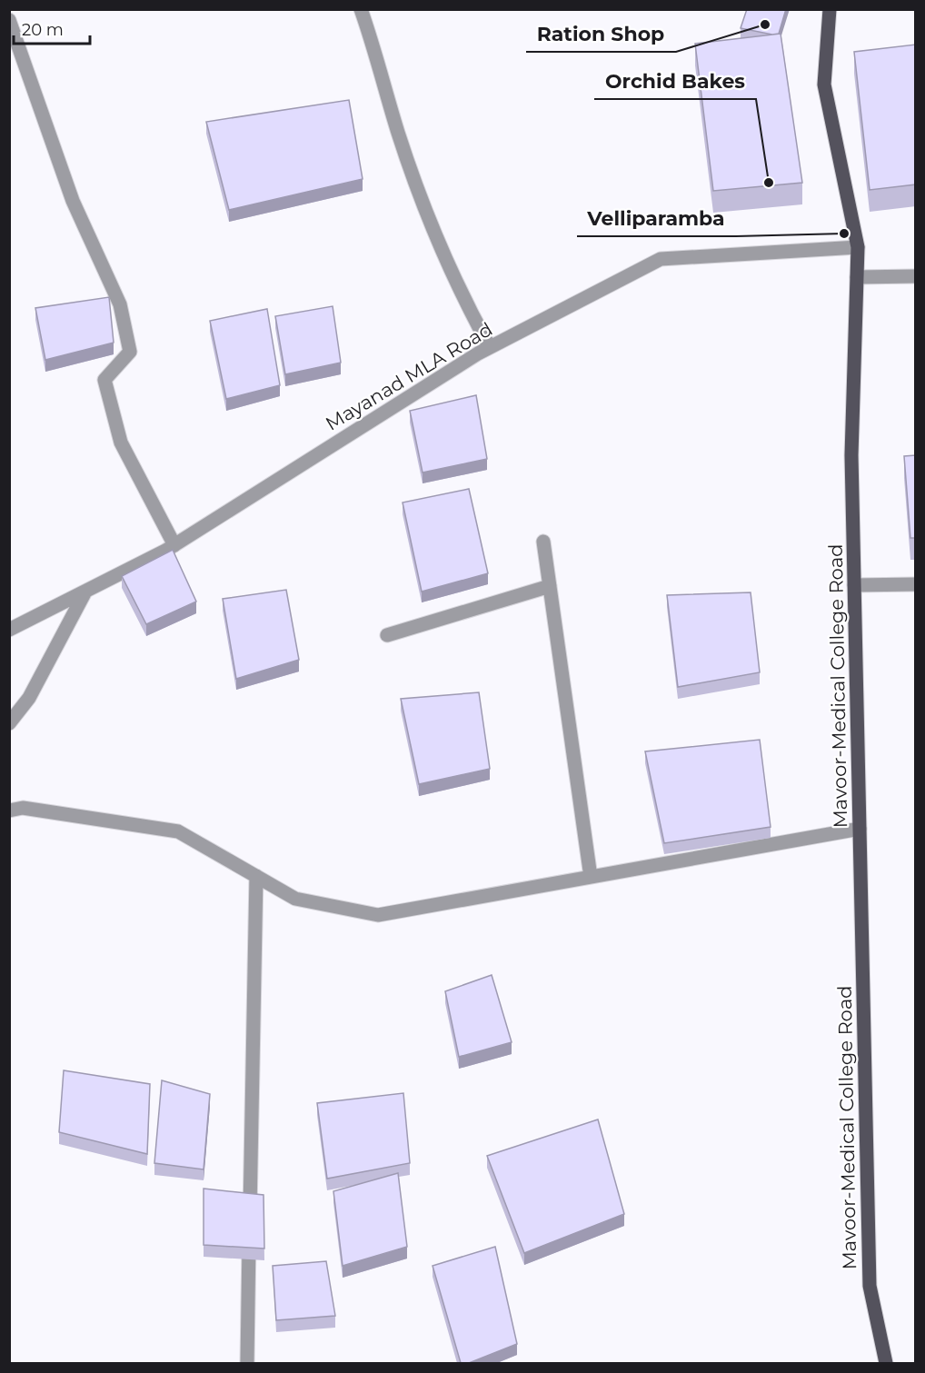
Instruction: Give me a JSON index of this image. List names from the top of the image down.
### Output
{
  "streets": {
    "main road": ["Mavoor-Medical College Road"],
    "street": ["Mayanad MLA Road"]
  },
  "crossings": [
    ["Mayanad MLA Road", "Mavoor-Medical College Road"]
  ],
  "places": ["Ration Shop", "Orchid Bakes", "Velliparamba"],
  "scale_bar": "20 m"
}
